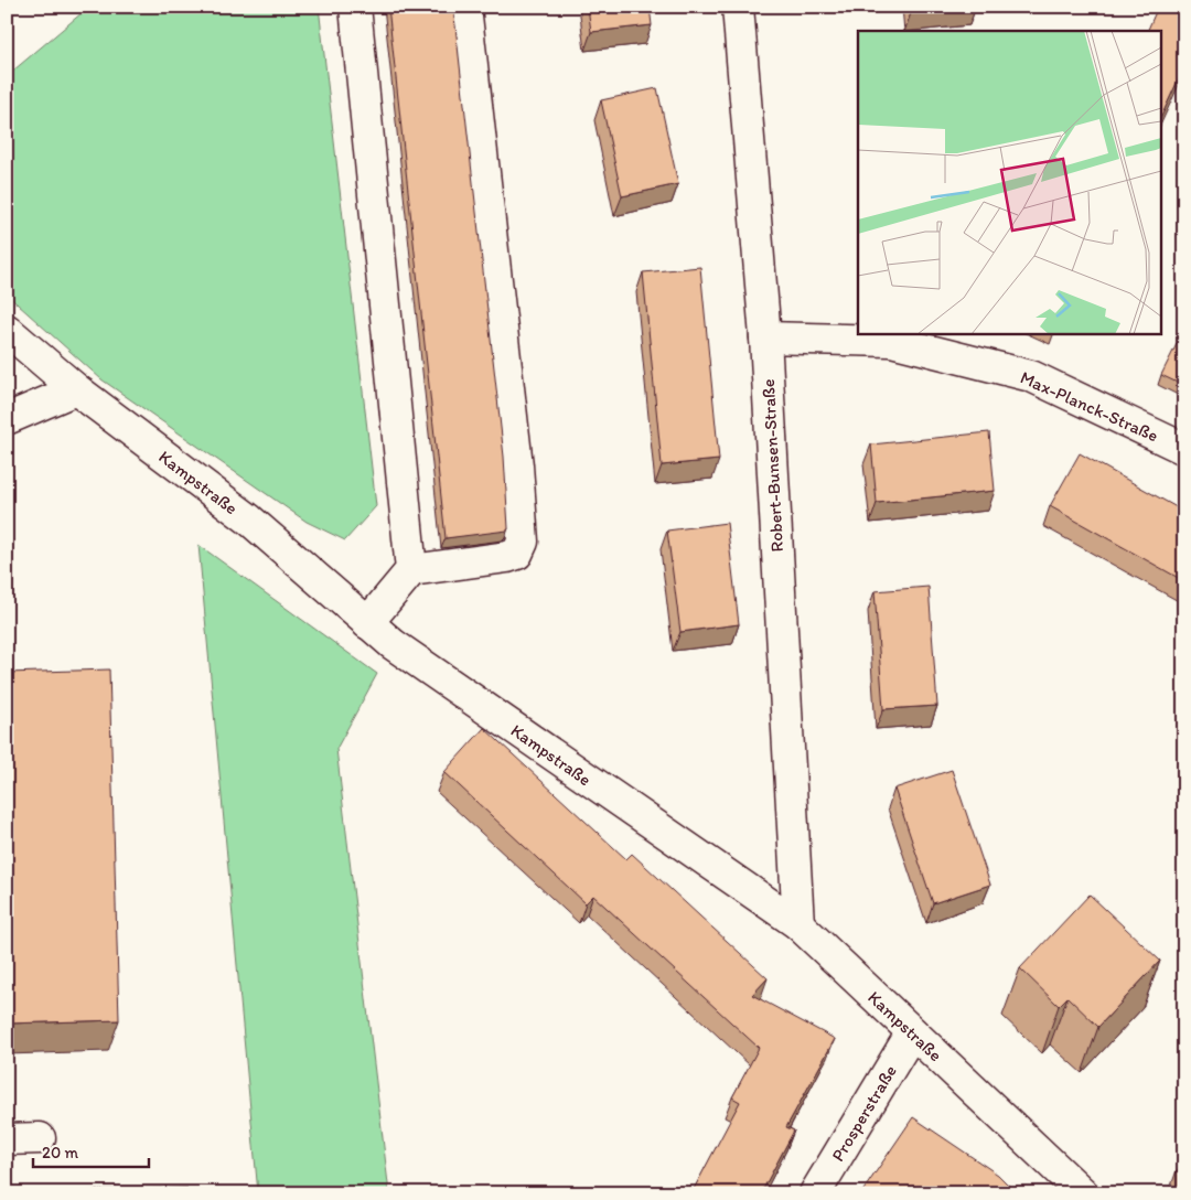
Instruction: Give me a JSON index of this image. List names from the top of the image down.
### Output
{
  "streets": {
    "street": [
      "Max-Planck-Straße",
      "Robert-Bunsen-Straße",
      "Kampstraße",
      "Prosperstraße"
    ]
  },
  "crossings": [
    ["Max-Planck-Straße", "Robert-Bunsen-Straße"],
    ["Robert-Bunsen-Straße", "Kampstraße"],
    ["Kampstraße", "Prosperstraße"]
  ],
  "scale_bar": "20 m"
}
